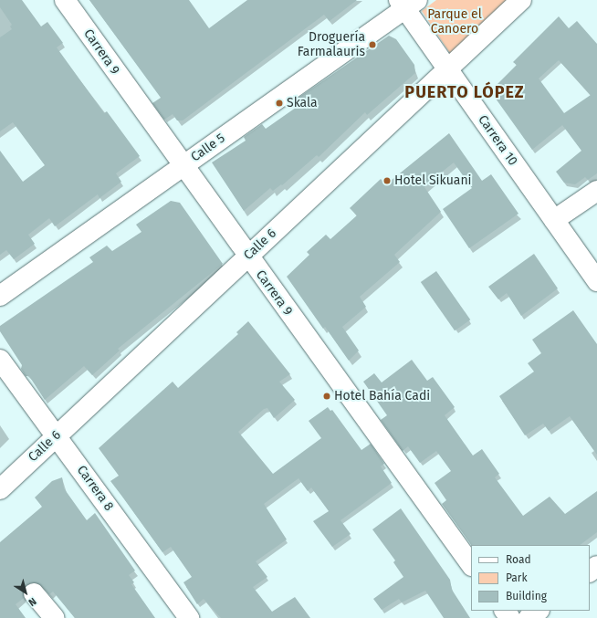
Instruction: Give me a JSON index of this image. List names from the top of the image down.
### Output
{
  "streets": {
    "street": [
      "Carrera 9",
      "Carrera 10",
      "Calle 5",
      "Calle 6",
      "Carrera 8"
    ]
  },
  "crossings": [
    ["Carrera 9", "Calle 5"],
    ["Carrera 9", "Calle 6"],
    ["Carrera 10", "Calle 5"],
    ["Carrera 10", "Calle 6"],
    ["Calle 6", "Carrera 8"]
  ],
  "districts": ["PUERTO LÓPEZ"],
  "parks": ["Parque el Canoero"],
  "places": [
    "Droguería Farmalauris",
    "Skala",
    "Hotel Sikuani",
    "Hotel Bahía Cadi"
  ],
  "legend": ["Road", "Park", "Building"],
  "north": "bottom right"
}
